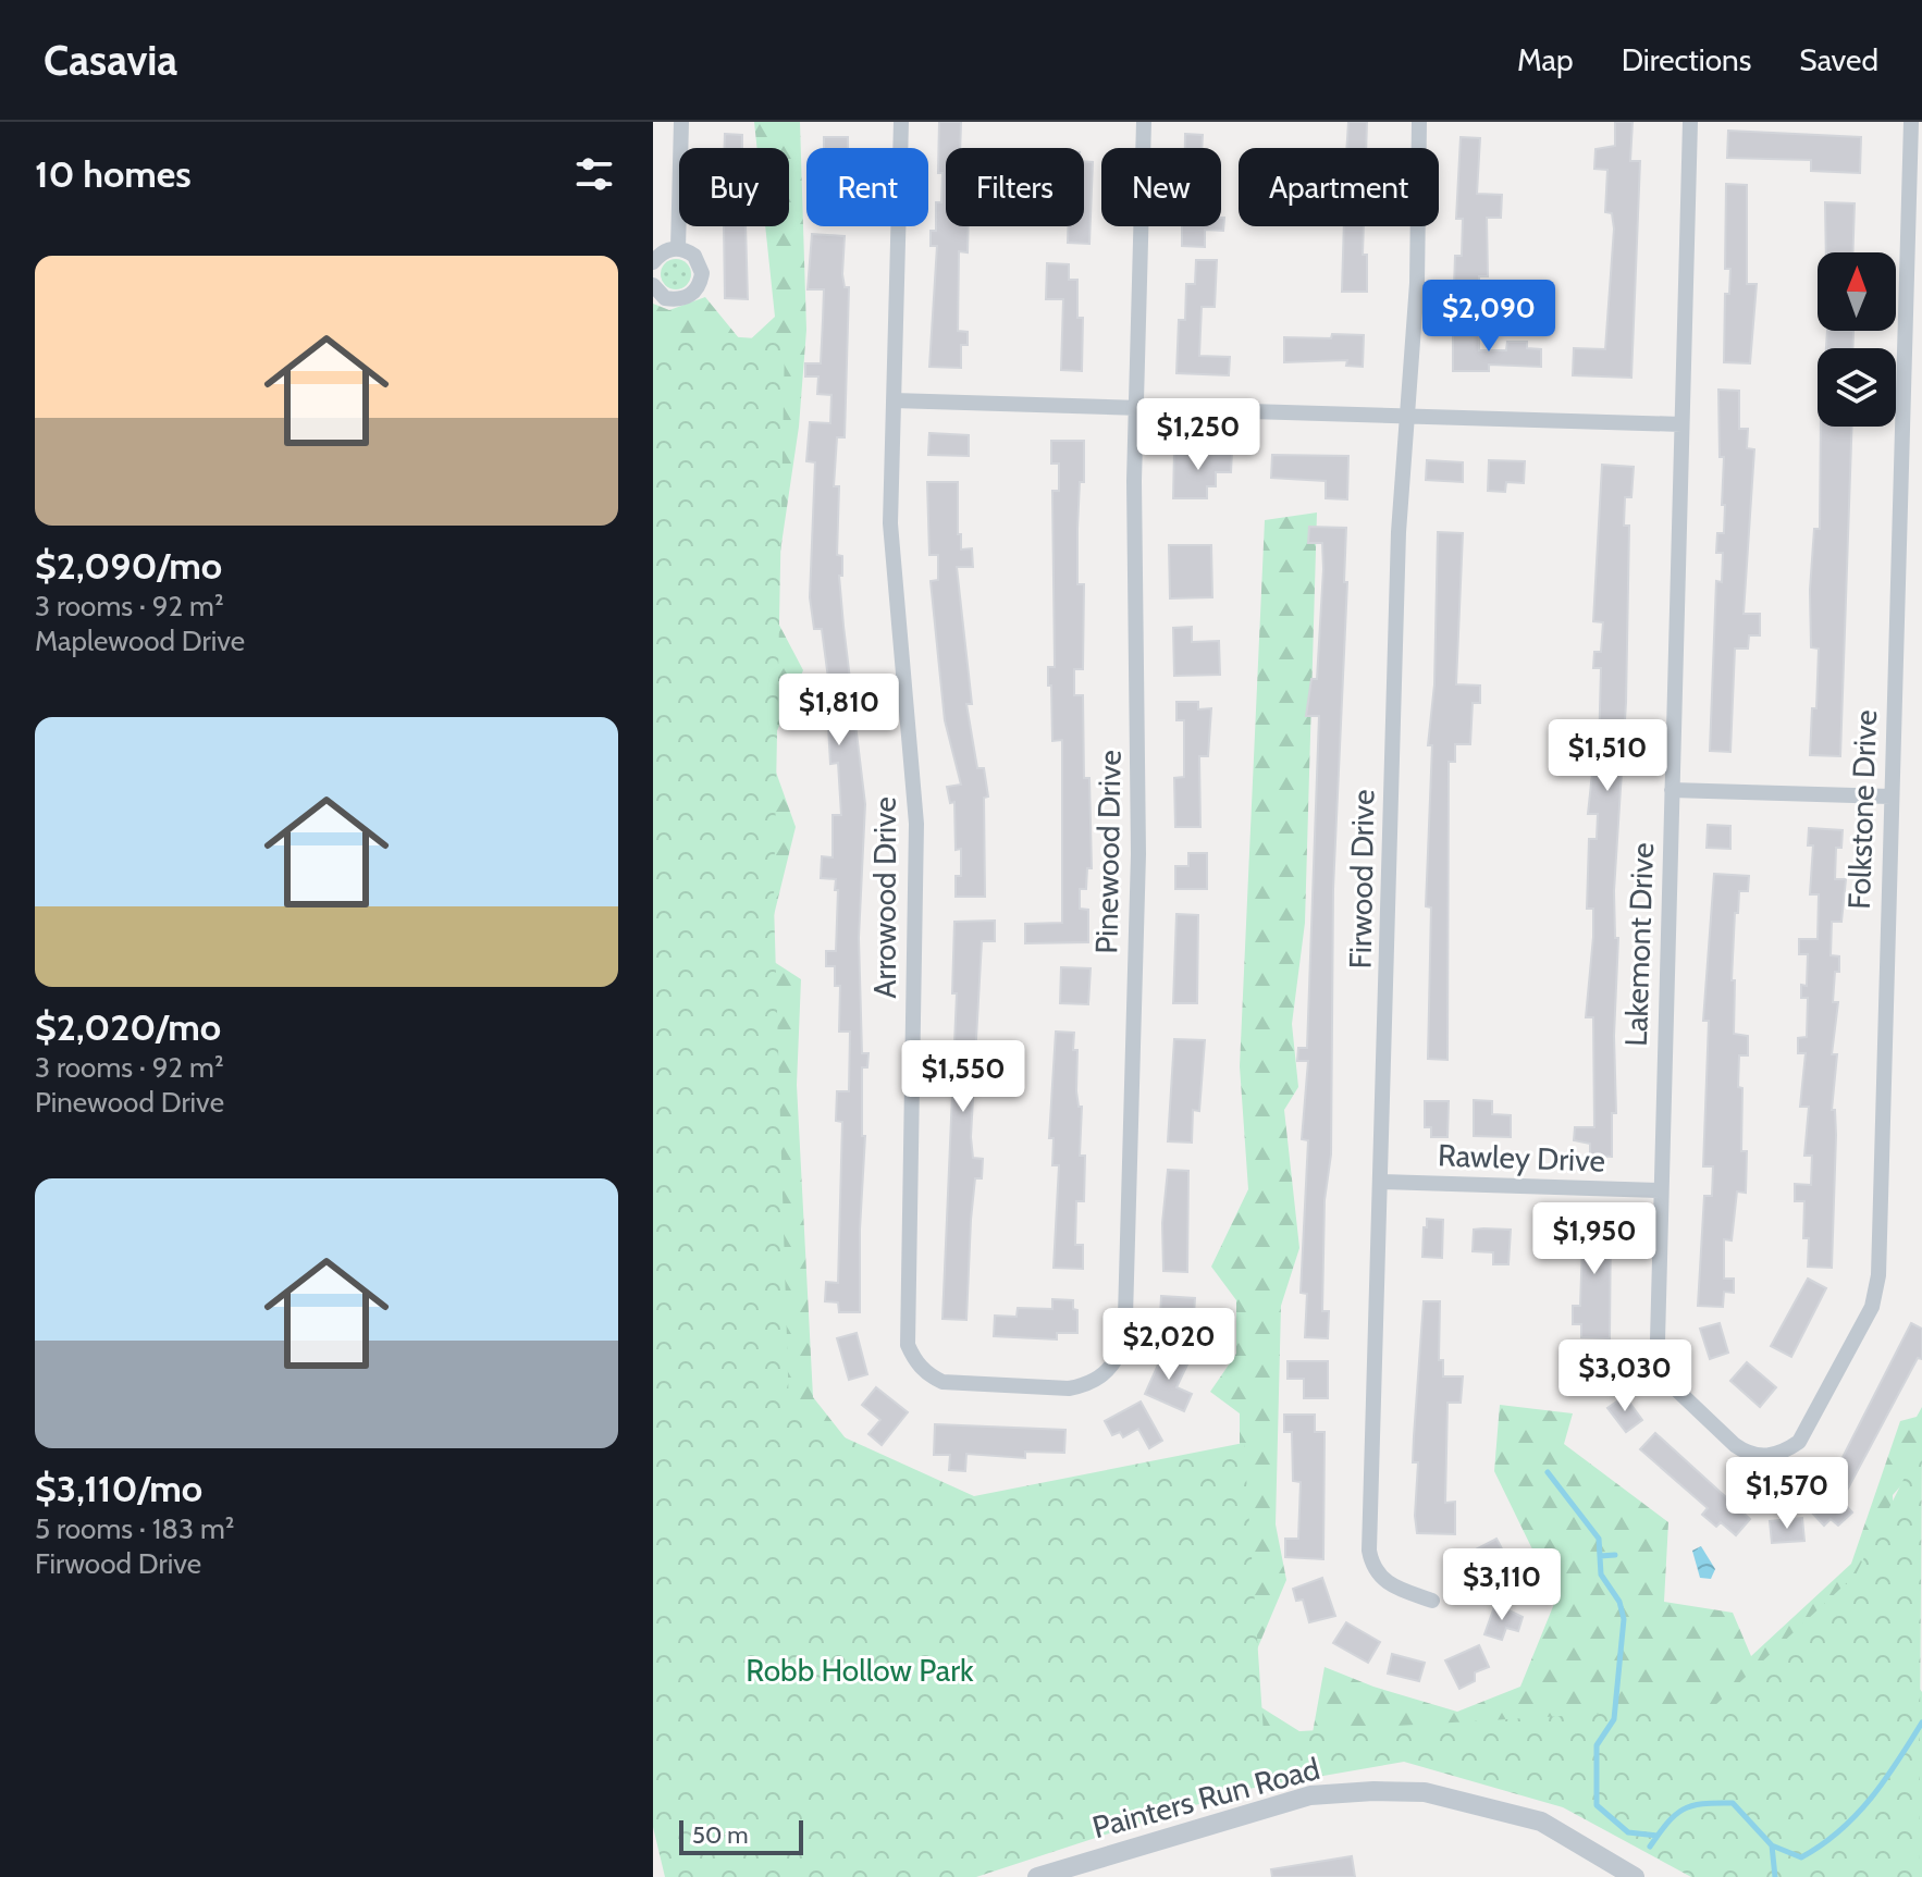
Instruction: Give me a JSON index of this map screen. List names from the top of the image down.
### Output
{
  "streets": {
    "street": [
      "Folkstone Drive",
      "Pinewood Drive",
      "Firwood Drive",
      "Arrowood Drive",
      "Lakemont Drive",
      "Rawley Drive",
      "Painters Run Road"
    ]
  },
  "crossings": [
    ["Folkstone Drive", "Lakemont Drive"],
    ["Pinewood Drive", "Arrowood Drive"],
    ["Firwood Drive", "Rawley Drive"],
    ["Lakemont Drive", "Rawley Drive"]
  ],
  "parks": ["Robb Hollow Park"],
  "scale_bar": "50 m",
  "north": "top",
  "page": {
    "header": "Casavia",
    "nav": ["Map", "Directions", "Saved"],
    "heading": "10 homes",
    "chip": [
      "Buy",
      "Rent",
      "Filters",
      "New",
      "Apartment"
    ],
    "list": [
      {
        "name": "$2,090/mo",
        "note": "3 rooms · 92 m² · Maplewood Drive"
      },
      {
        "name": "$2,020/mo",
        "note": "3 rooms · 92 m² · Pinewood Drive"
      },
      {
        "name": "$3,110/mo",
        "note": "5 rooms · 183 m² · Firwood Drive"
      }
    ],
    "price": [
      "$2,090",
      "$1,250",
      "$1,810",
      "$1,510",
      "$1,550",
      "$1,950",
      "$2,020",
      "$3,030",
      "$1,570",
      "$3,110"
    ],
    "scale": "50 m"
  }
}
